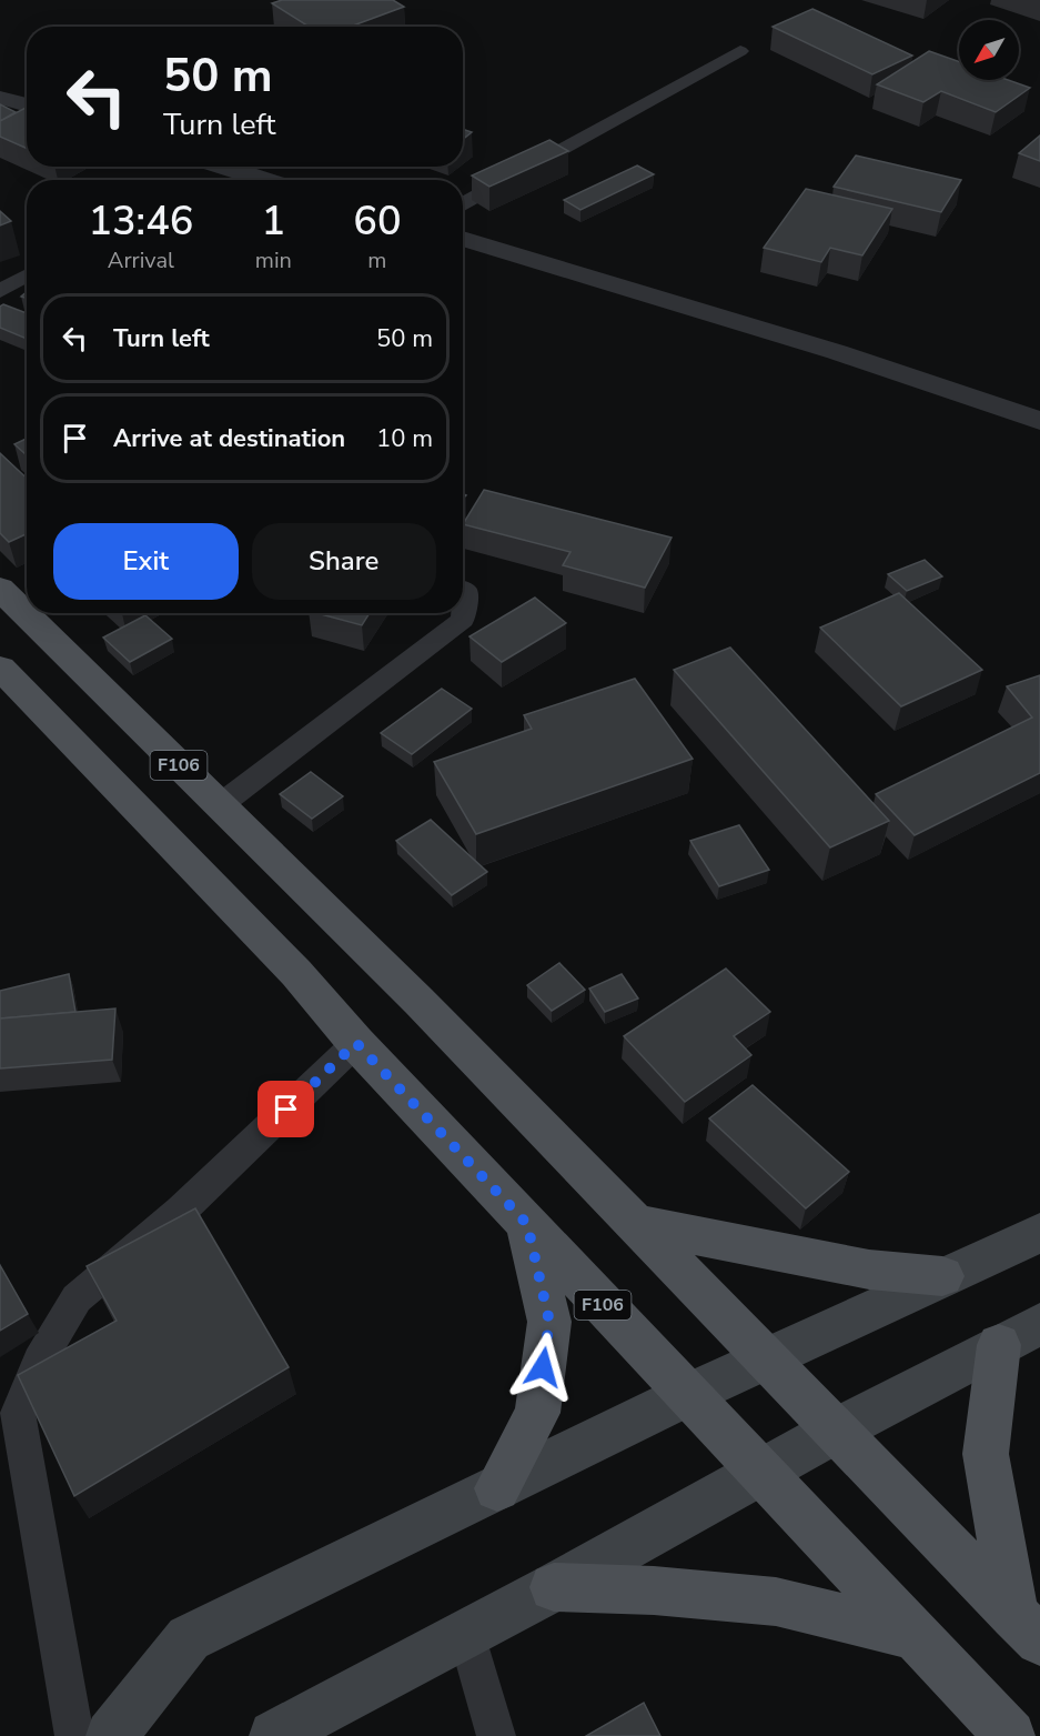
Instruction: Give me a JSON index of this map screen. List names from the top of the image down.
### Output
{
  "streets": {
    "main road": ["F106"]
  },
  "north": "bottom left",
  "page": {
    "turn": ["50 m", "Turn left"],
    "eta": [
      "13:46",
      "Arrival",
      "1",
      "min",
      "60",
      "m"
    ],
    "list": [
      {
        "name": "Turn left",
        "value": "50 m"
      },
      {
        "name": "Arrive at destination",
        "value": "10 m"
      }
    ],
    "buttons": ["Exit", "Share"]
  }
}
